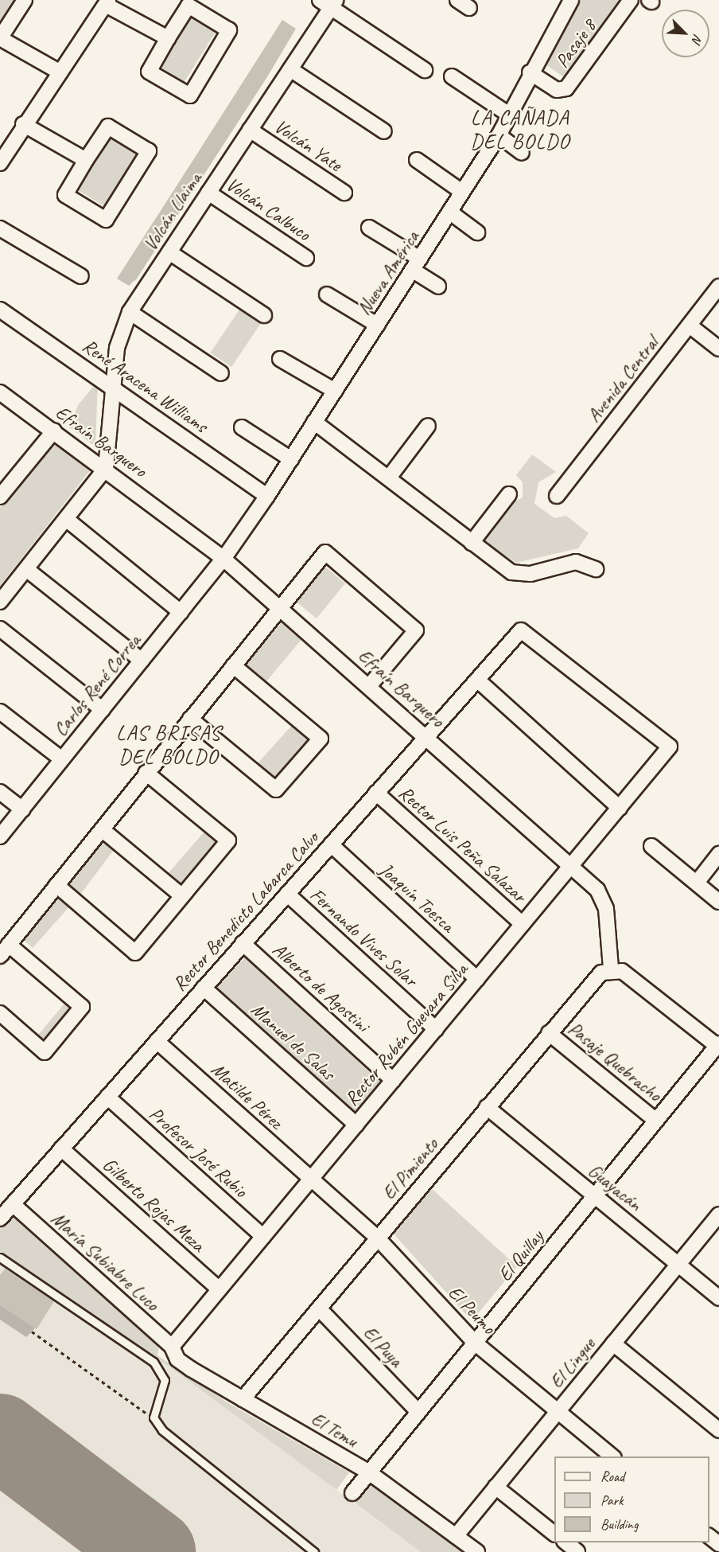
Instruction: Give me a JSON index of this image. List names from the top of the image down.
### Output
{
  "streets": {
    "street": [
      "Pasaje 8",
      "Volcán Yate",
      "Volcán Calbuco",
      "Volcán Llaima",
      "Nueva América",
      "Avenida Central",
      "René Aracena Williams",
      "Efraín Barquero",
      "Carlos René Correa",
      "Rector Luis Peña Salazar",
      "Joaquín Toesca",
      "Rector Benedicto Labarca Calvo",
      "Fernando Vives Solar",
      "Alberto de Agostini",
      "Rector Rubén Guevara Silva",
      "Manuel de Salas",
      "Pasaje Quebracho",
      "Matilde Pérez",
      "Profesor José Rubio",
      "El Pimiento",
      "Guayacán",
      "Gilberto Rojas Meza",
      "El Quillay",
      "María Subiabre Luco",
      "El Peumo",
      "El Puya",
      "El Lingue",
      "El Temu"
    ]
  },
  "crossings": [
    ["Pasaje 8", "Nueva América"],
    ["Volcán Yate", "Volcán Llaima"],
    ["Volcán Calbuco", "Volcán Llaima"],
    ["Volcán Llaima", "René Aracena Williams"],
    ["Volcán Llaima", "Efraín Barquero"],
    ["Nueva América", "René Aracena Williams"],
    ["Nueva América", "Efraín Barquero"],
    ["Nueva América", "Carlos René Correa"],
    ["Efraín Barquero", "Carlos René Correa"],
    ["Efraín Barquero", "Rector Benedicto Labarca Calvo"],
    ["Efraín Barquero", "Rector Rubén Guevara Silva"],
    ["Efraín Barquero", "El Pimiento"],
    ["Rector Luis Peña Salazar", "Rector Benedicto Labarca Calvo"],
    ["Rector Luis Peña Salazar", "Rector Rubén Guevara Silva"],
    ["Joaquín Toesca", "Rector Benedicto Labarca Calvo"],
    ["Joaquín Toesca", "Rector Rubén Guevara Silva"],
    ["Rector Benedicto Labarca Calvo", "Fernando Vives Solar"],
    ["Rector Benedicto Labarca Calvo", "Alberto de Agostini"],
    ["Rector Benedicto Labarca Calvo", "Rector Rubén Guevara Silva"],
    ["Rector Benedicto Labarca Calvo", "Manuel de Salas"],
    ["Rector Benedicto Labarca Calvo", "Matilde Pérez"],
    ["Rector Benedicto Labarca Calvo", "Profesor José Rubio"],
    ["Rector Benedicto Labarca Calvo", "Gilberto Rojas Meza"],
    ["Rector Benedicto Labarca Calvo", "María Subiabre Luco"],
    ["Fernando Vives Solar", "Rector Rubén Guevara Silva"],
    ["Alberto de Agostini", "Rector Rubén Guevara Silva"],
    ["Rector Rubén Guevara Silva", "Manuel de Salas"],
    ["Rector Rubén Guevara Silva", "Matilde Pérez"],
    ["Rector Rubén Guevara Silva", "Profesor José Rubio"],
    ["Rector Rubén Guevara Silva", "Gilberto Rojas Meza"],
    ["Rector Rubén Guevara Silva", "María Subiabre Luco"],
    ["Rector Rubén Guevara Silva", "El Peumo"],
    ["Rector Rubén Guevara Silva", "El Temu"],
    ["Pasaje Quebracho", "El Pimiento"],
    ["Pasaje Quebracho", "El Quillay"],
    ["Matilde Pérez", "El Peumo"],
    ["El Pimiento", "Guayacán"],
    ["El Pimiento", "El Peumo"],
    ["El Pimiento", "El Puya"],
    ["El Pimiento", "El Temu"],
    ["Guayacán", "El Quillay"],
    ["Guayacán", "El Lingue"],
    ["El Quillay", "El Peumo"],
    ["El Quillay", "El Puya"],
    ["El Quillay", "El Temu"],
    ["María Subiabre Luco", "El Temu"],
    ["El Peumo", "El Lingue"],
    ["El Lingue", "El Temu"]
  ],
  "districts": ["LA CAÑADA DEL BOLDO", "LAS BRISAS DEL BOLDO"],
  "legend": ["Road", "Park", "Building"],
  "north": "bottom right"
}
